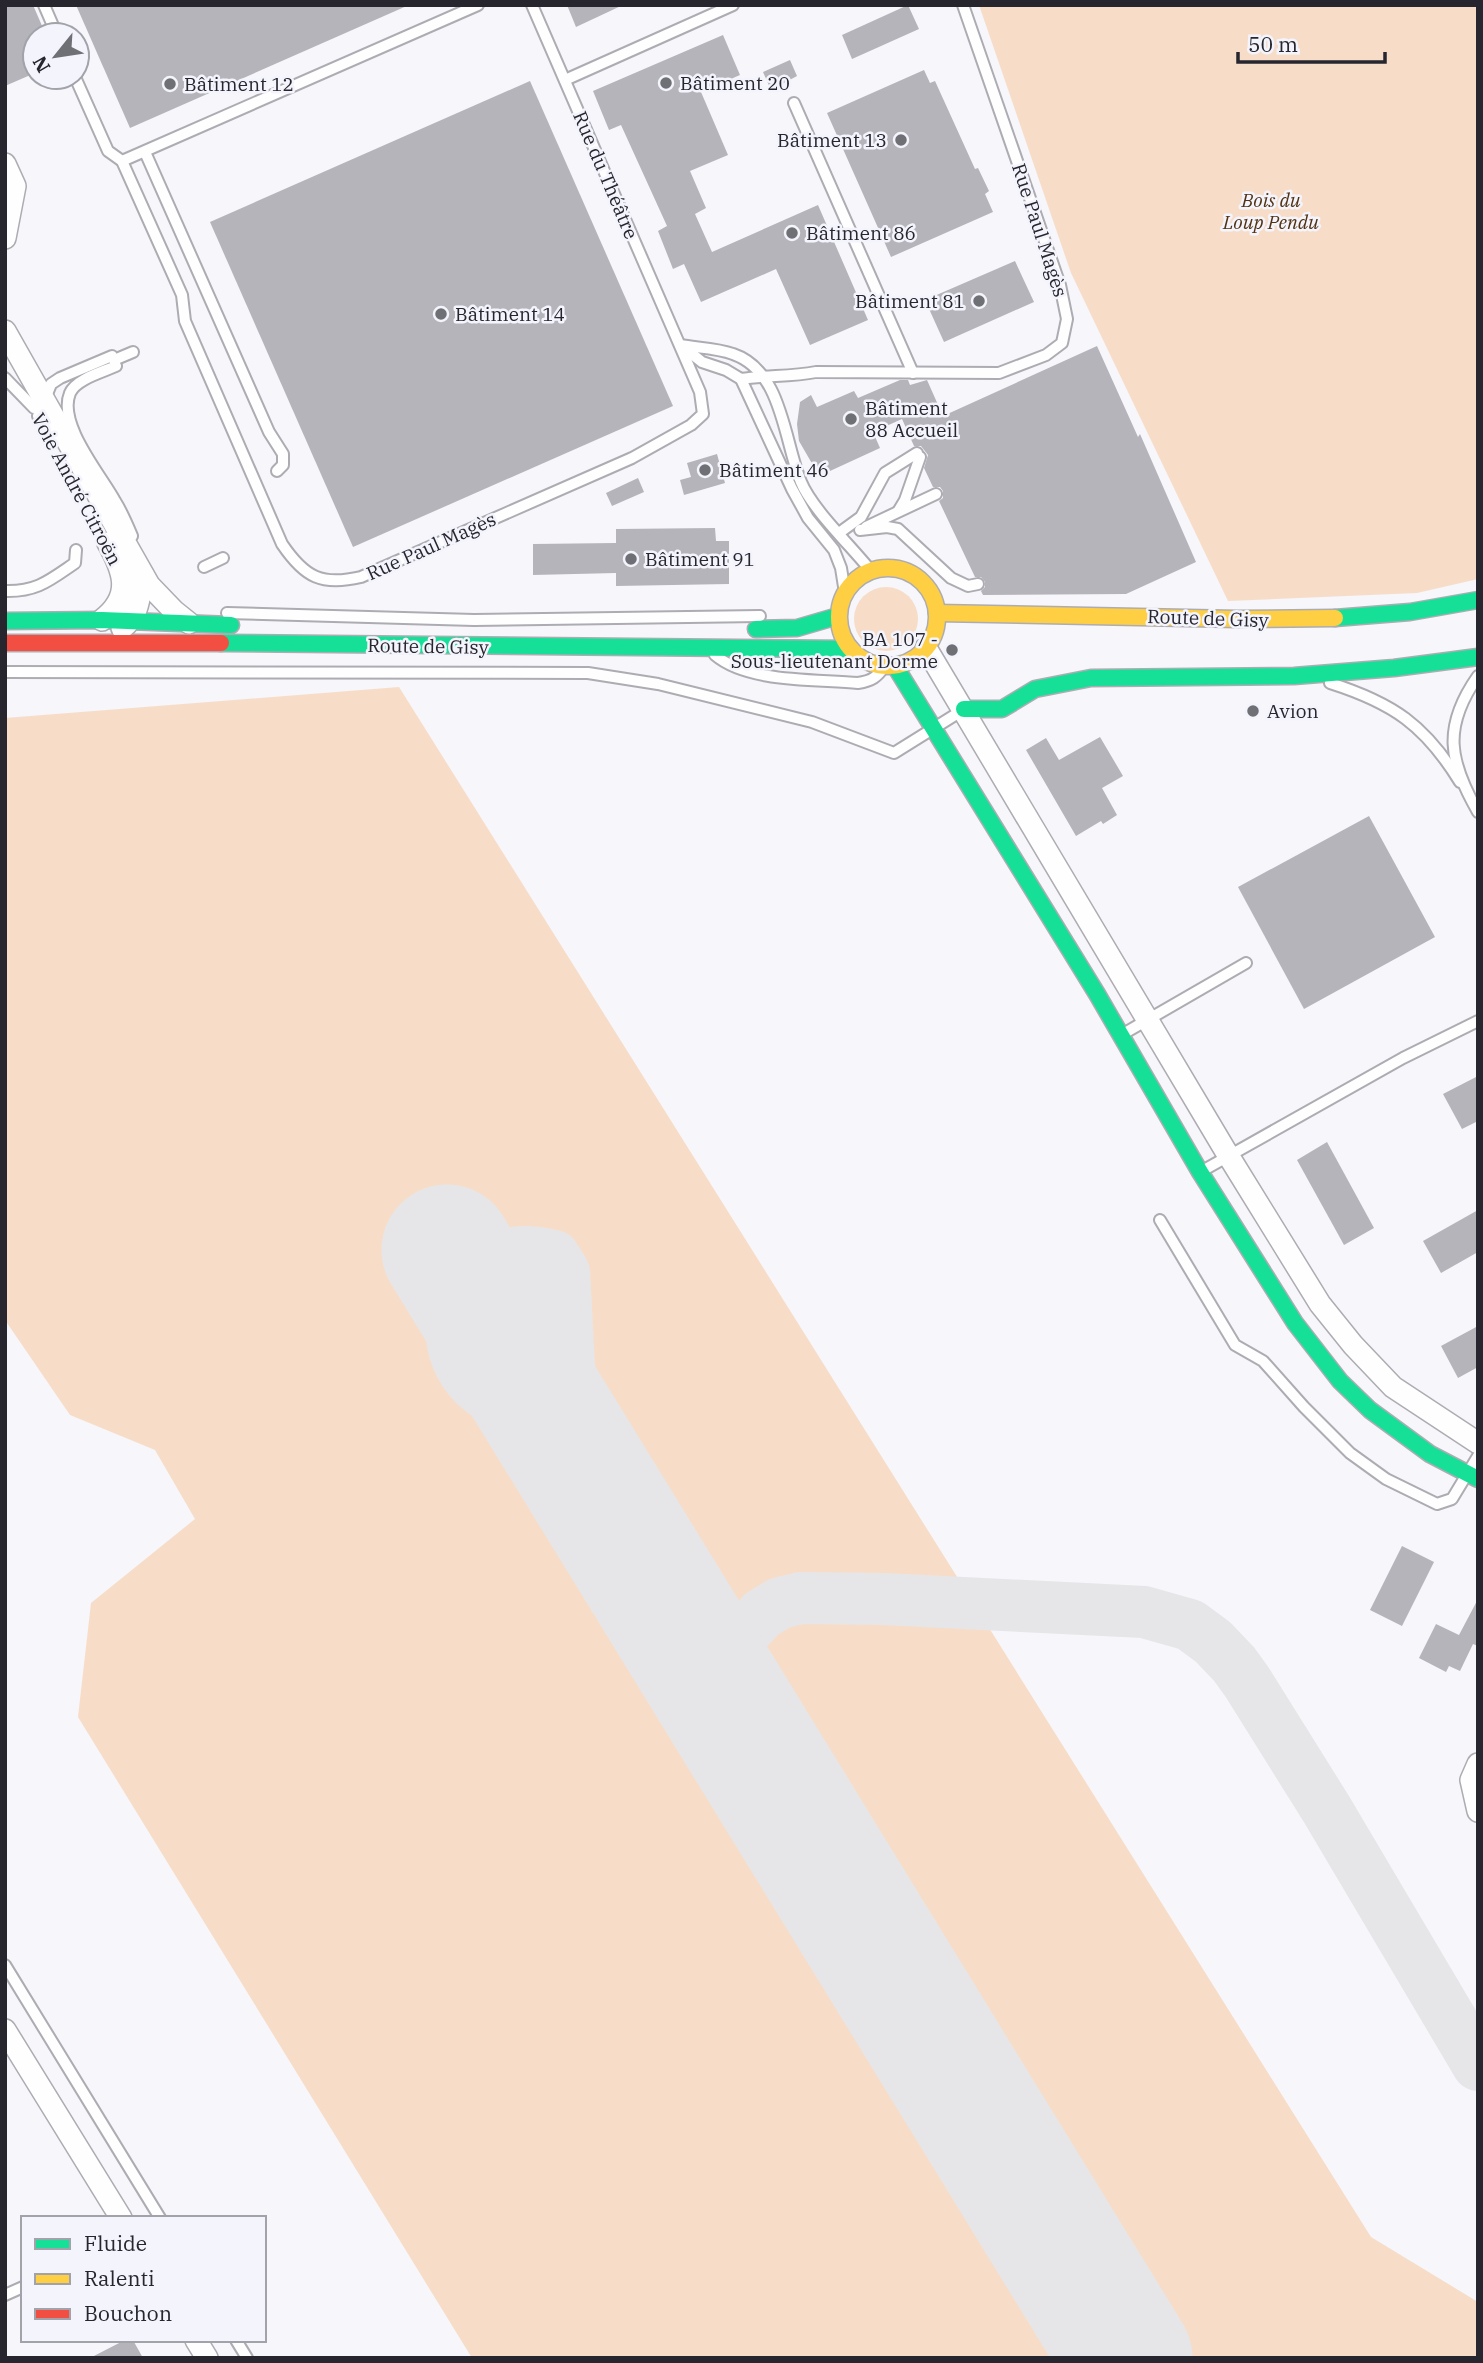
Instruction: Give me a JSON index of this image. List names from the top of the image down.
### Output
{
  "streets": {
    "street": ["Voie André Citroën", "Route de Gisy"],
    "lane": ["Rue du Théâtre", "Rue Paul Magès"]
  },
  "crossings": [
    ["Rue du Théâtre", "Rue Paul Magès"],
    ["Voie André Citroën", "Route de Gisy"]
  ],
  "parks": ["Bois du Loup Pendu"],
  "places": [
    "Bâtiment 20",
    "Bâtiment 12",
    "Bâtiment 13",
    "Bâtiment 86",
    "Bâtiment 81",
    "Bâtiment 14",
    "Bâtiment 88 Accueil",
    "Bâtiment 46",
    "Bâtiment 91",
    "BA 107 - Sous-lieutenant Dorme",
    "Avion"
  ],
  "legend": ["Fluide", "Ralenti", "Bouchon"],
  "scale_bar": "50 m",
  "north": "bottom left"
}
